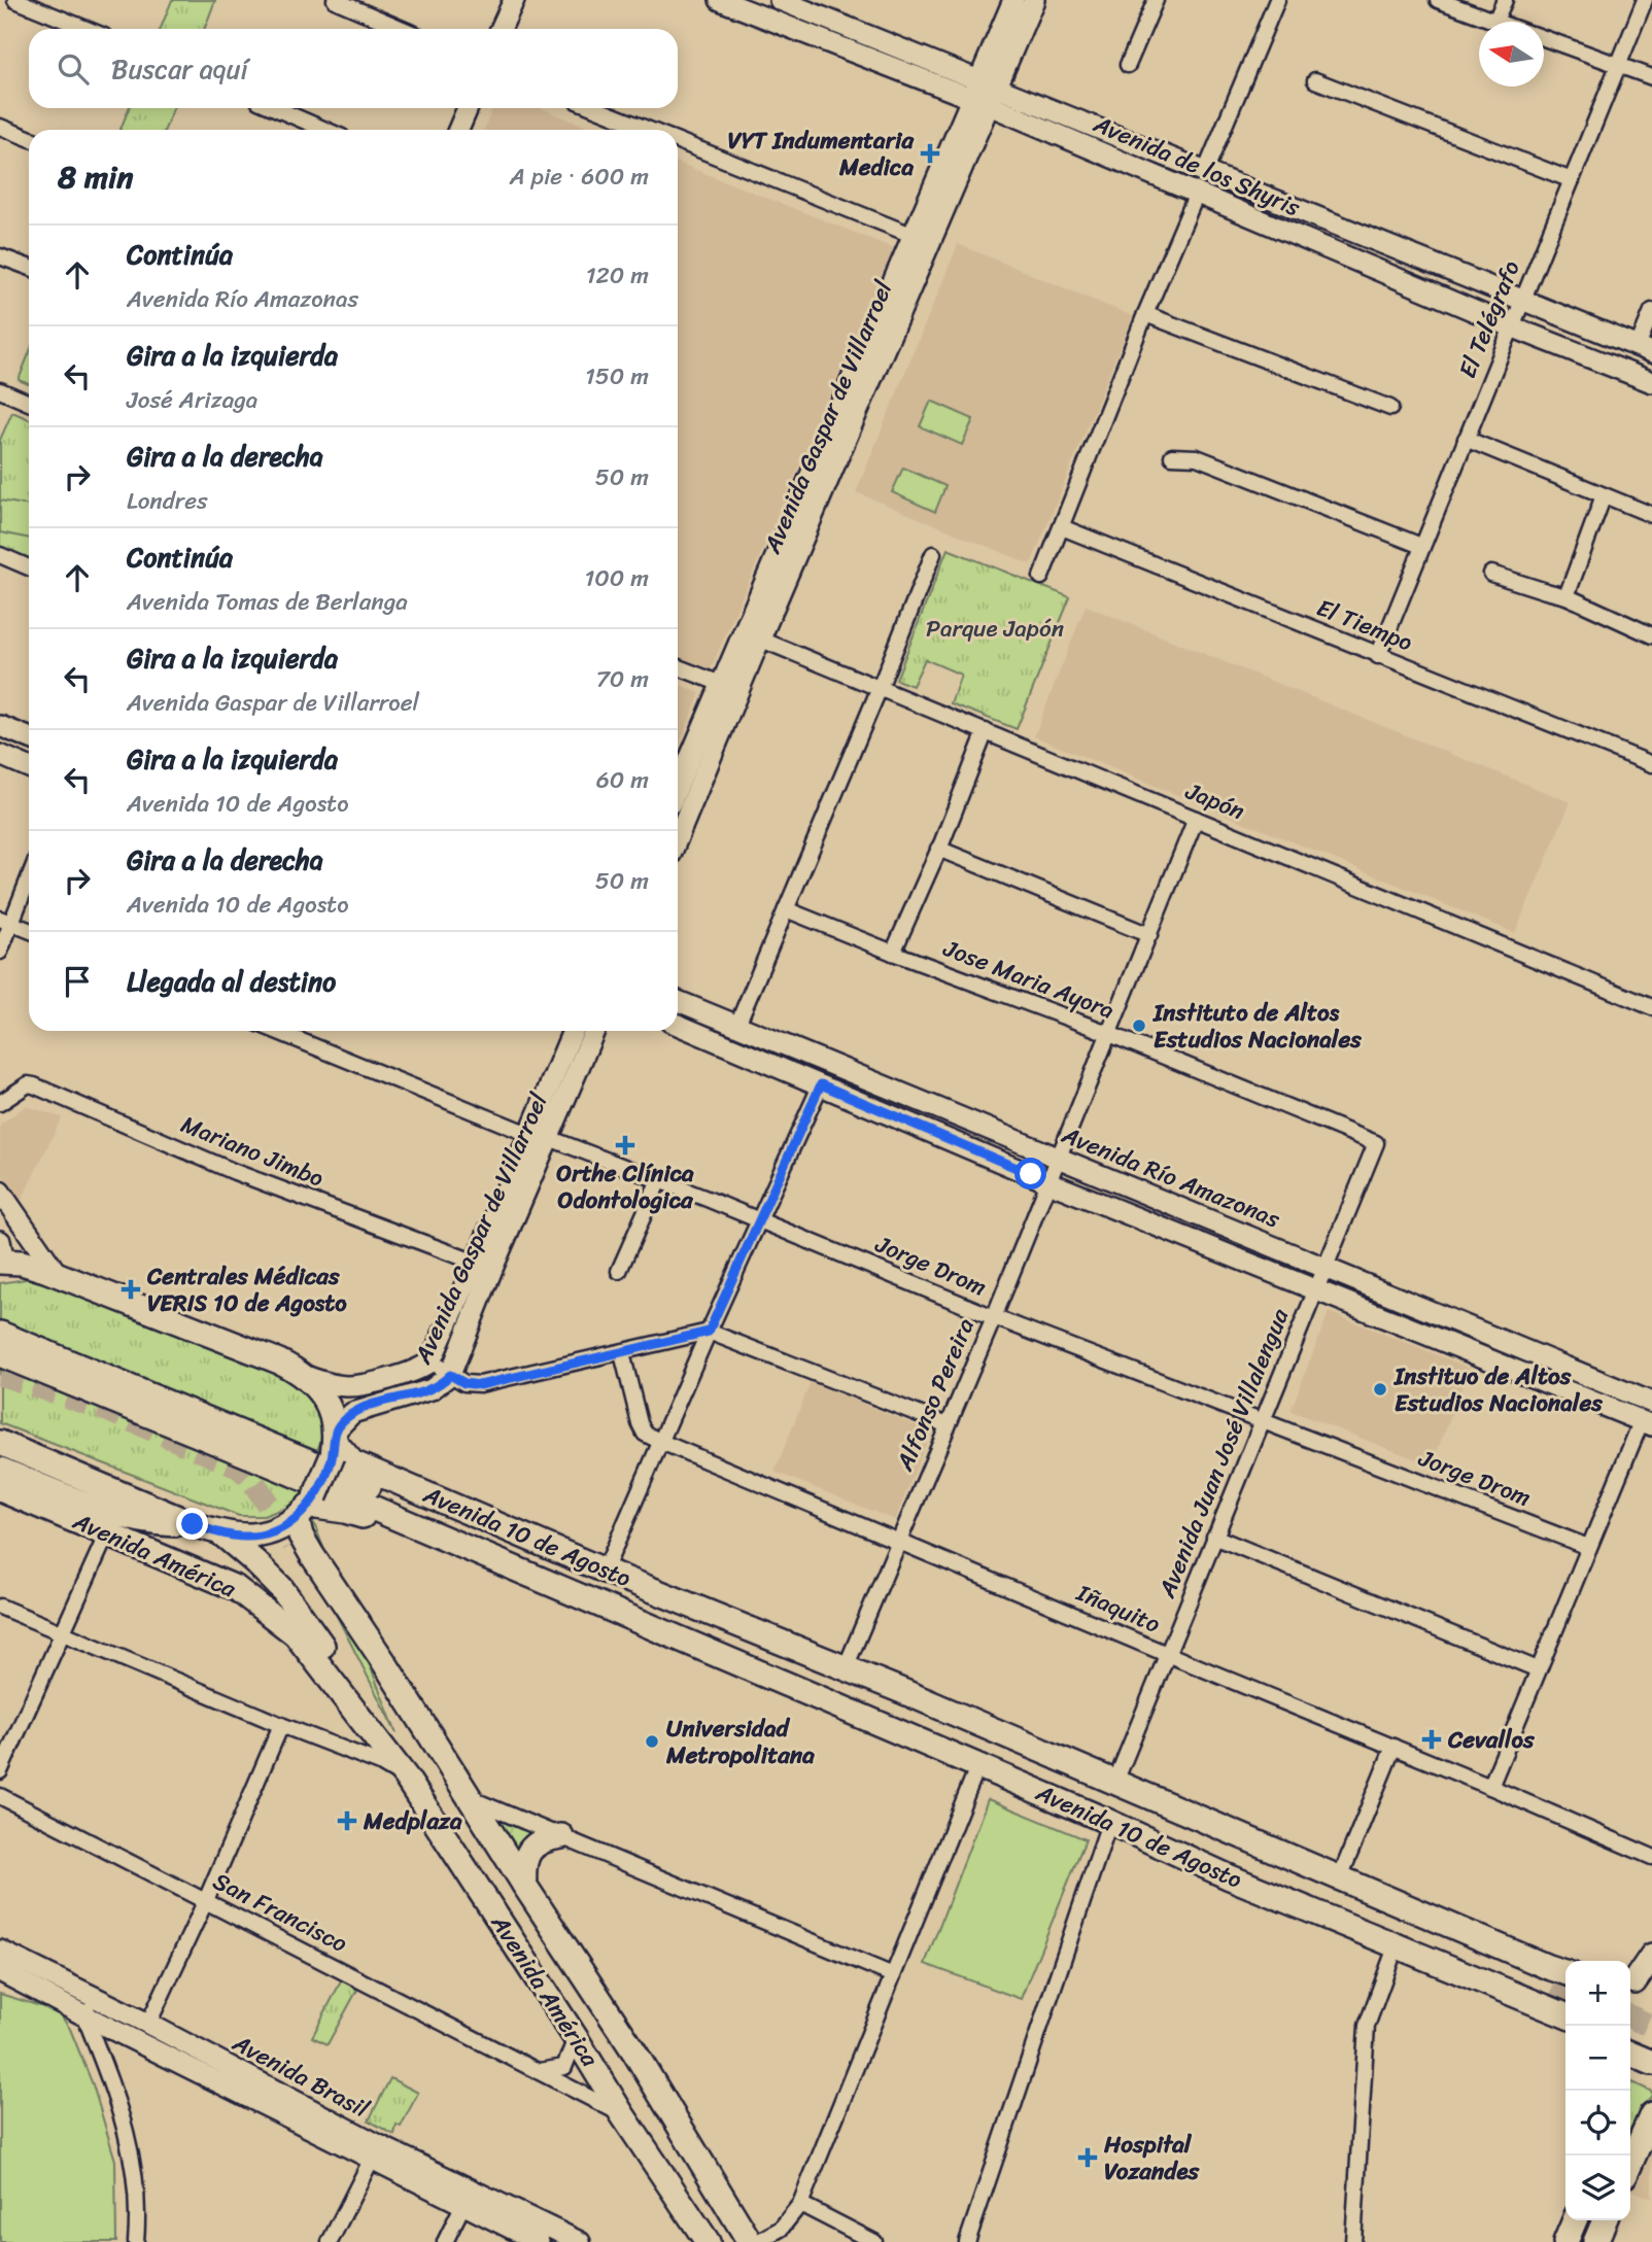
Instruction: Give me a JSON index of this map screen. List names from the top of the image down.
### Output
{
  "streets": {
    "main road": [
      "Avenida de los Shyris",
      "Avenida Gaspar de Villarroel",
      "Avenida Río Amazonas",
      "Avenida 10 de Agosto",
      "Avenida América",
      "Avenida Brasil"
    ],
    "street": [
      "El Telégrafo",
      "El Tiempo",
      "Japón",
      "Jose Maria Ayora",
      "Mariano Jimbo",
      "Jorge Drom",
      "Alfonso Pereira",
      "Avenida Juan José Villalengua",
      "Iñaquito",
      "San Francisco"
    ]
  },
  "crossings": [
    ["Avenida de los Shyris", "El Telégrafo"],
    ["Avenida de los Shyris", "Avenida Gaspar de Villarroel"],
    ["El Telégrafo", "El Tiempo"],
    ["Avenida Gaspar de Villarroel", "Japón"],
    ["Avenida Gaspar de Villarroel", "Mariano Jimbo"],
    ["Avenida Gaspar de Villarroel", "Jorge Drom"],
    ["Avenida Gaspar de Villarroel", "Avenida 10 de Agosto"],
    ["Japón", "Alfonso Pereira"],
    ["Jose Maria Ayora", "Alfonso Pereira"],
    ["Jose Maria Ayora", "Avenida Juan José Villalengua"],
    ["Avenida Río Amazonas", "Alfonso Pereira"],
    ["Avenida Río Amazonas", "Avenida Juan José Villalengua"],
    ["Jorge Drom", "Alfonso Pereira"],
    ["Jorge Drom", "Avenida Juan José Villalengua"],
    ["Alfonso Pereira", "Avenida 10 de Agosto"],
    ["Alfonso Pereira", "Iñaquito"],
    ["Avenida Juan José Villalengua", "Avenida 10 de Agosto"],
    ["Avenida Juan José Villalengua", "Iñaquito"],
    ["Avenida 10 de Agosto", "Avenida América"],
    ["Avenida América", "San Francisco"]
  ],
  "parks": ["Parque Japón"],
  "places": {
    "health": [
      "VYT Indumentaria Medica",
      "Orthe Clínica Odontologica",
      "Centrales Médicas VERIS 10 de Agosto",
      "Cevallos",
      "Medplaza",
      "Hospital Vozandes"
    ],
    "other": ["Instituto de Altos Estudios Nacionales", "Instituo de Altos Estudios Nacionales", "Universidad Metropolitana"]
  },
  "north": "left",
  "page": {
    "search": "Buscar aquí",
    "heading": ["8 min", "A pie · 600 m"],
    "list": [
      ["Continúa", "Avenida Río Amazonas", "120 m"],
      ["Gira a la izquierda", "José Arizaga", "150 m"],
      ["Gira a la derecha", "Londres", "50 m"],
      ["Continúa", "Avenida Tomas de Berlanga", "100 m"],
      ["Gira a la izquierda", "Avenida Gaspar de Villarroel", "70 m"],
      ["Gira a la izquierda", "Avenida 10 de Agosto", "60 m"],
      ["Gira a la derecha", "Avenida 10 de Agosto", "50 m"],
      "Llegada al destino"
    ],
    "map_buttons": ["+", "−"]
  }
}
